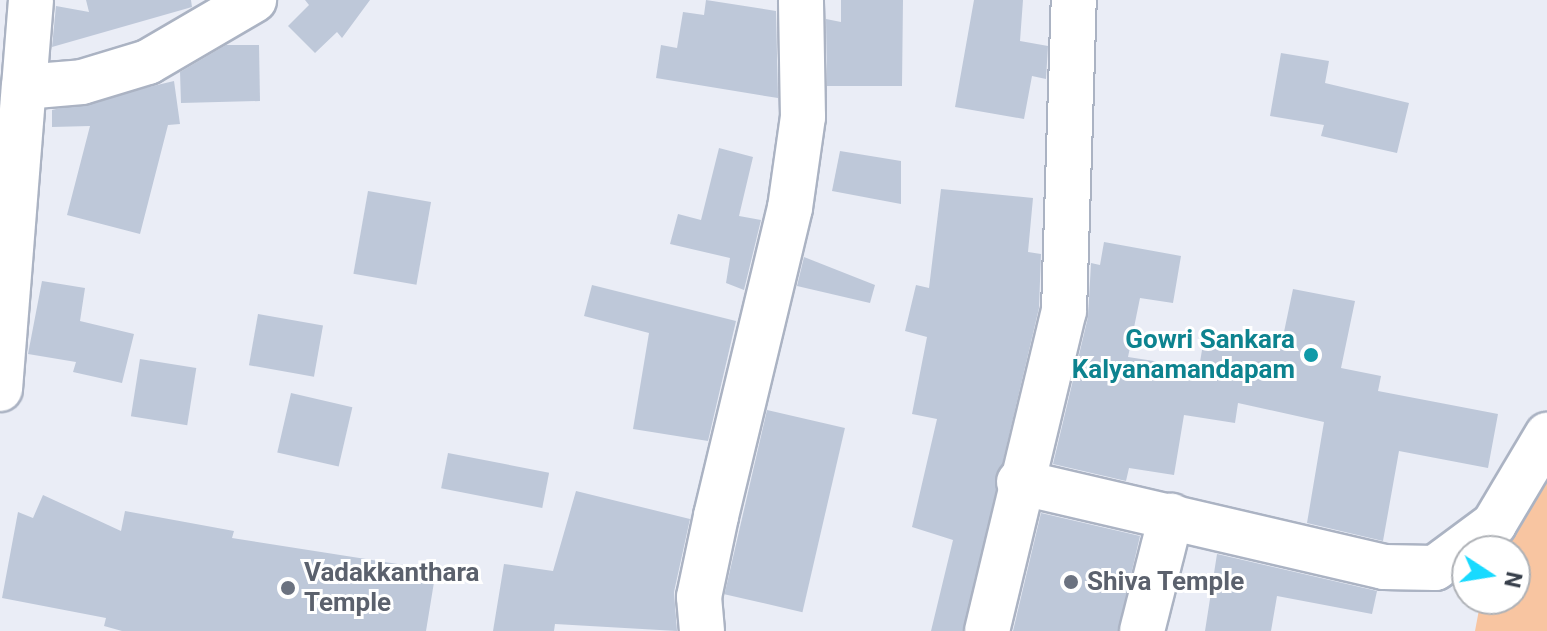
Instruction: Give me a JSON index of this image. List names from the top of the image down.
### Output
{
  "places": ["Gowri Sankara Kalyanamandapam", "Shiva Temple", "Vadakkanthara Temple"],
  "north": "right"
}
